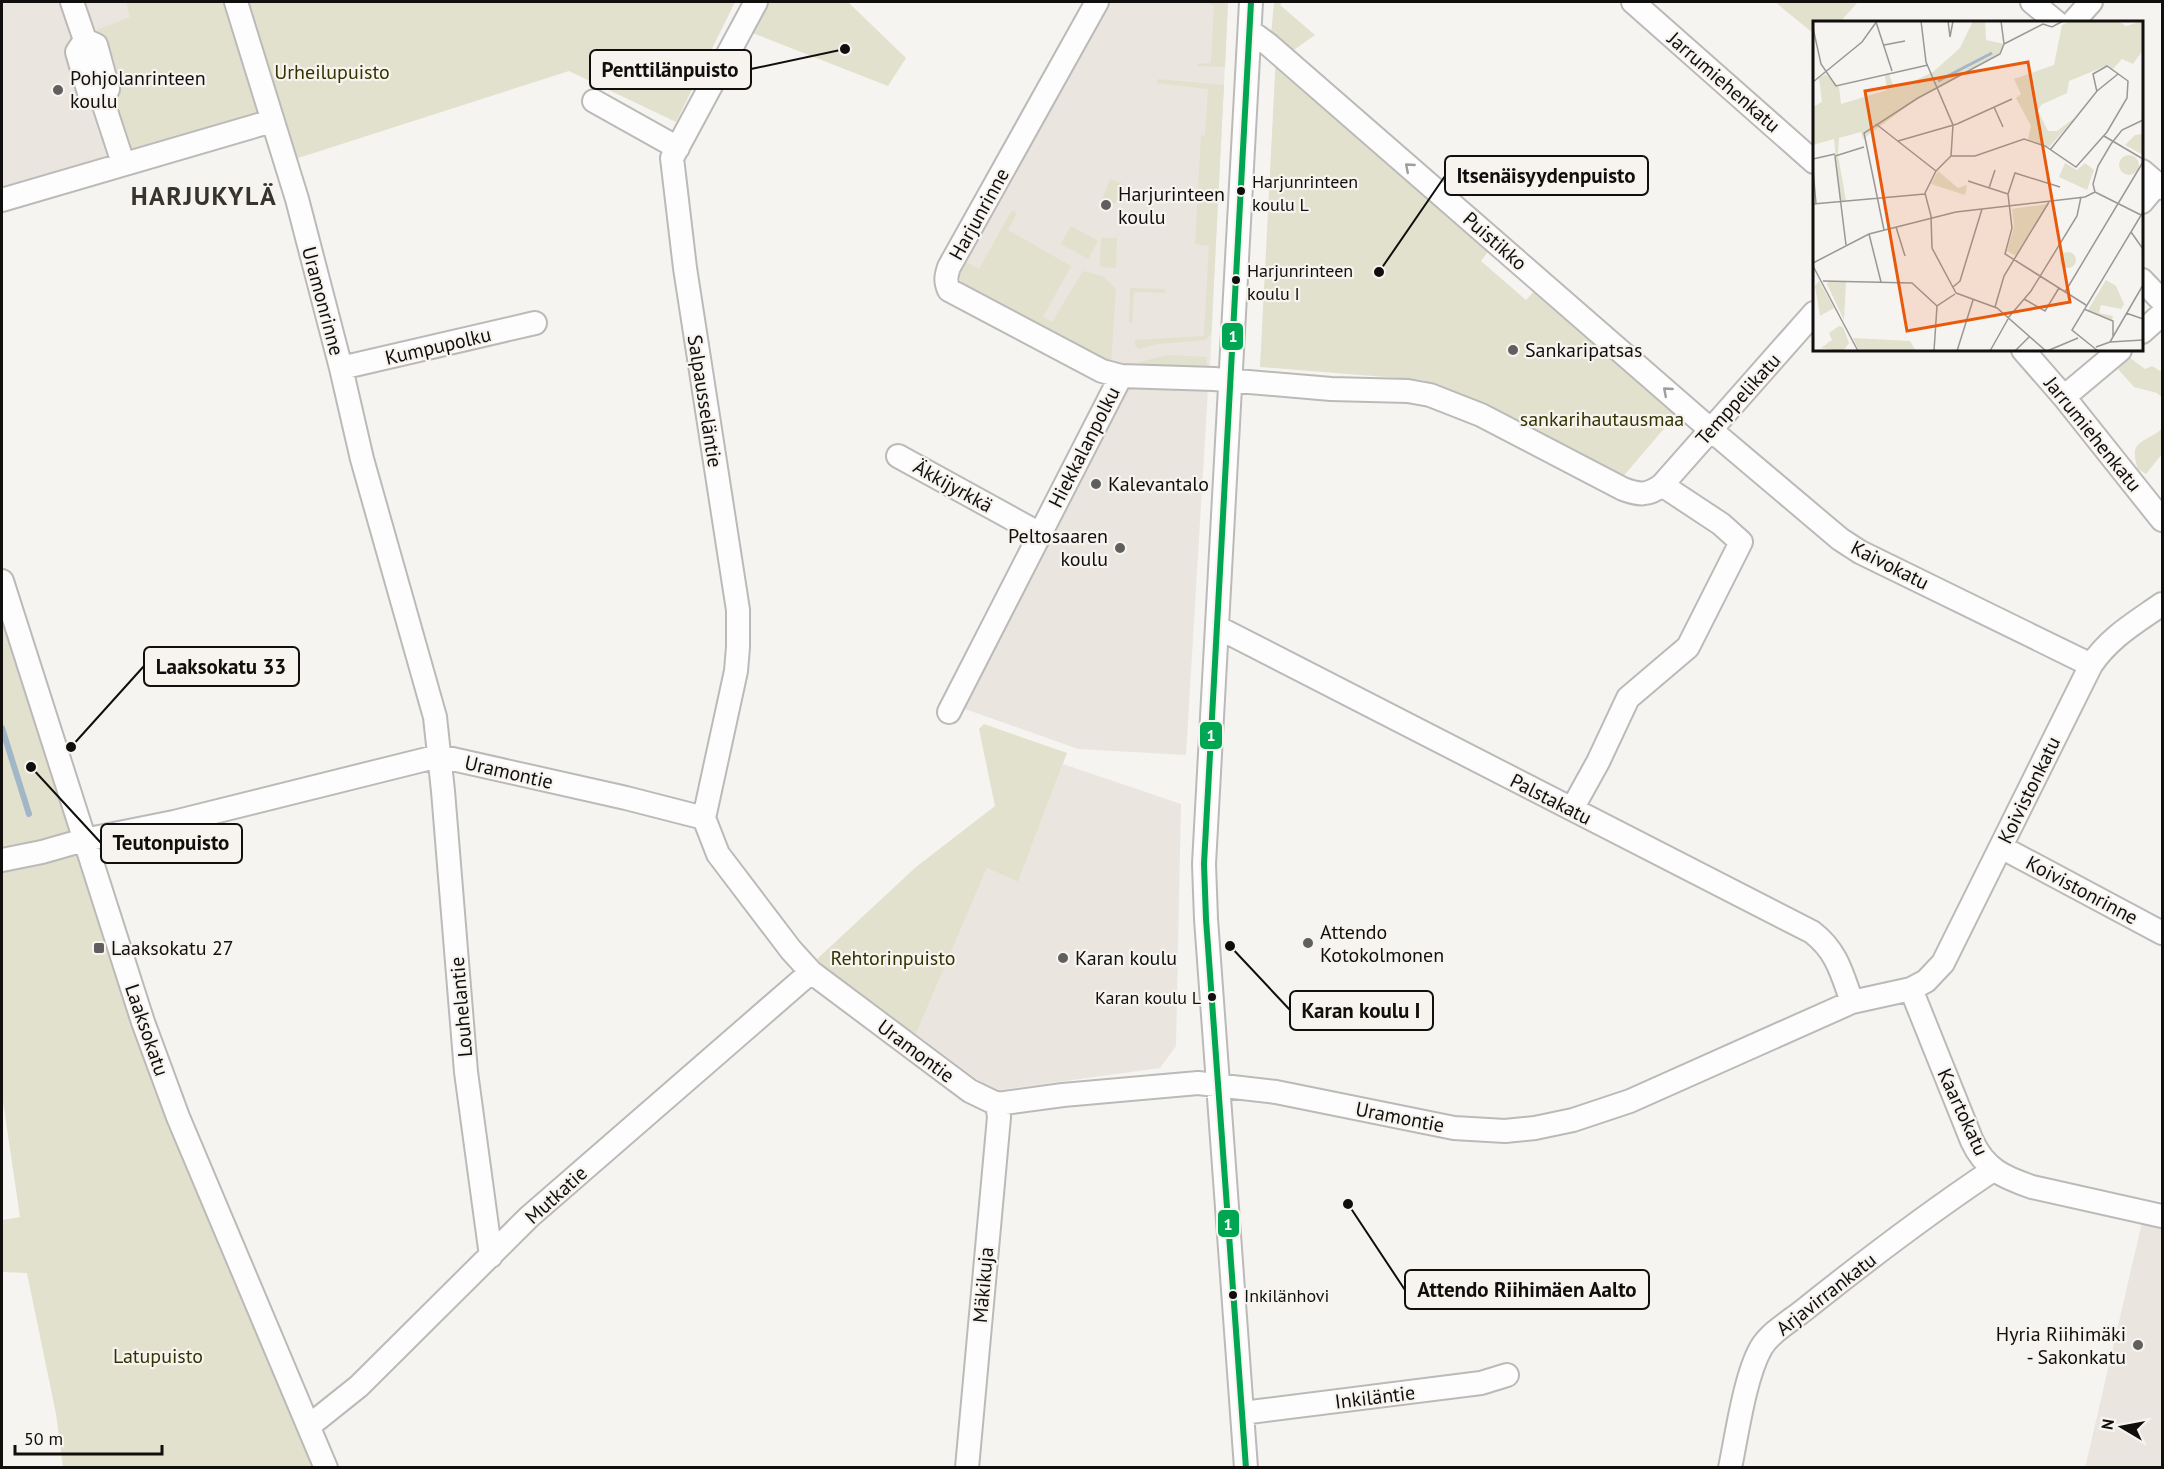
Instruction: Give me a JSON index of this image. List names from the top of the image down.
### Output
{
  "streets": {
    "street": [
      "Jarrumiehenkatu",
      "Harjunrinne",
      "Puistikko",
      "Uramonrinne",
      "Kumpupolku",
      "Temppelikatu",
      "Salpausseläntie",
      "Hiekkalanpolku",
      "Äkkijyrkkä",
      "Kaivokatu",
      "Uramontie",
      "Koivistonkatu",
      "Palstakatu",
      "Koivistonrinne",
      "Louhelantie",
      "Laaksokatu",
      "Kaartokatu",
      "Mutkatie",
      "Mäkikuja",
      "Arjavirrankatu",
      "Inkiläntie"
    ]
  },
  "crossings": [
    ["Harjunrinne", "Hiekkalanpolku"],
    ["Puistikko", "Temppelikatu"],
    ["Puistikko", "Kaivokatu"],
    ["Uramonrinne", "Kumpupolku"],
    ["Uramonrinne", "Uramontie"],
    ["Uramonrinne", "Louhelantie"],
    ["Temppelikatu", "Kaivokatu"],
    ["Salpausseläntie", "Uramontie"],
    ["Hiekkalanpolku", "Äkkijyrkkä"],
    ["Kaivokatu", "Koivistonkatu"],
    ["Uramontie", "Koivistonkatu"],
    ["Uramontie", "Palstakatu"],
    ["Uramontie", "Louhelantie"],
    ["Uramontie", "Laaksokatu"],
    ["Uramontie", "Kaartokatu"],
    ["Uramontie", "Mutkatie"],
    ["Uramontie", "Mäkikuja"],
    ["Koivistonkatu", "Koivistonrinne"],
    ["Koivistonkatu", "Kaartokatu"],
    ["Louhelantie", "Mutkatie"],
    ["Laaksokatu", "Mutkatie"],
    ["Kaartokatu", "Arjavirrankatu"]
  ],
  "one_way": ["Puistikko"],
  "districts": ["HARJUKYLÄ"],
  "parks": [
    "Urheilupuisto",
    "sankarihautausmaa",
    "Rehtorinpuisto",
    "Latupuisto"
  ],
  "places": {
    "other": [
      "Penttilänpuisto",
      "Pohjolanrinteen koulu",
      "Harjunrinteen koulu L",
      "Harjurinteen koulu",
      "Itsenäisyydenpuisto",
      "Harjunrinteen koulu I",
      "Sankaripatsas",
      "Kalevantalo",
      "Peltosaaren koulu",
      "Laaksokatu 33",
      "Teutonpuisto",
      "Attendo Kotokolmonen",
      "Karan koulu I",
      "Karan koulu",
      "Karan koulu L",
      "Attendo Riihimäen Aalto",
      "Inkilänhovi",
      "Hyria Riihimäki - Sakonkatu"
    ],
    "transit": ["Laaksokatu 27"]
  },
  "lines": ["transit line 1"],
  "scale_bar": "50 m",
  "north": "left"
}
